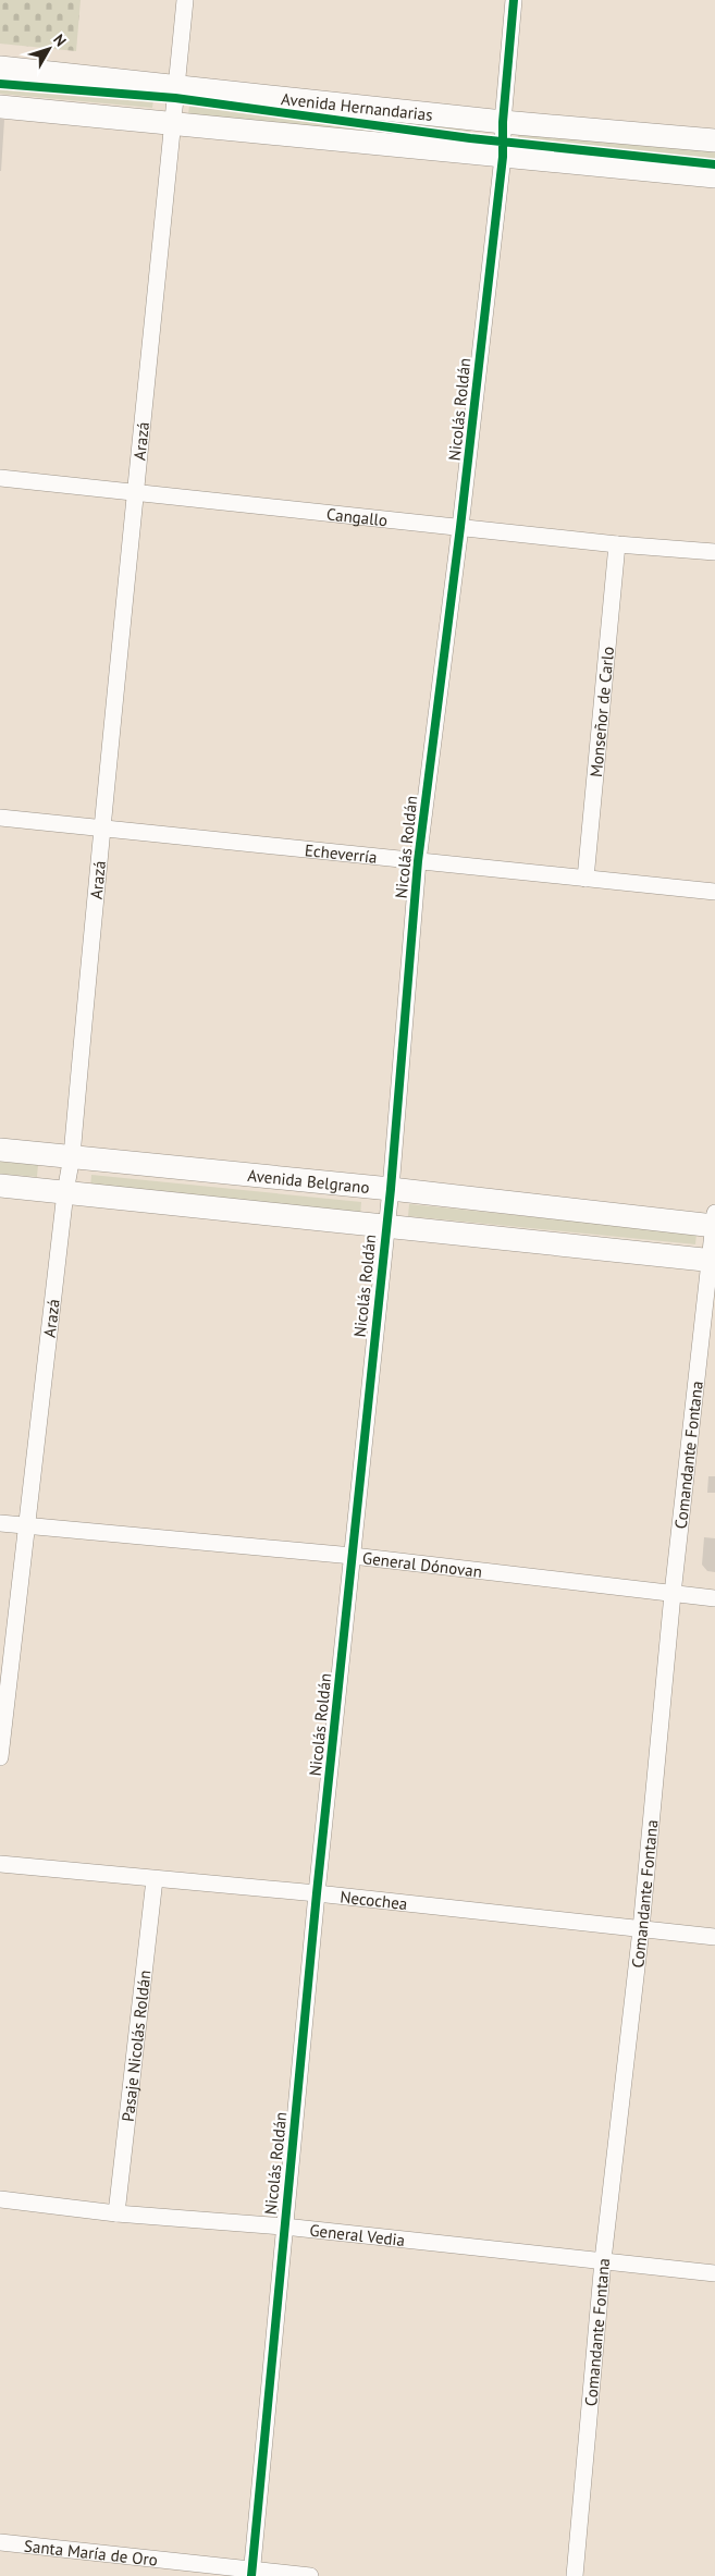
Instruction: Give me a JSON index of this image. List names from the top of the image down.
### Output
{
  "streets": {
    "main road": ["Avenida Hernandarias", "Avenida Belgrano"],
    "street": [
      "Nicolás Roldán",
      "Arazá",
      "Cangallo",
      "Monseñor de Carlo",
      "Echeverría",
      "Comandante Fontana",
      "General Dónovan",
      "Necochea",
      "Pasaje Nicolás Roldán",
      "General Vedia",
      "Santa María de Oro"
    ]
  },
  "crossings": [
    ["Avenida Hernandarias", "Nicolás Roldán"],
    ["Avenida Hernandarias", "Arazá"],
    ["Nicolás Roldán", "Cangallo"],
    ["Nicolás Roldán", "Echeverría"],
    ["Nicolás Roldán", "Avenida Belgrano"],
    ["Nicolás Roldán", "General Dónovan"],
    ["Nicolás Roldán", "Necochea"],
    ["Nicolás Roldán", "General Vedia"],
    ["Nicolás Roldán", "Santa María de Oro"],
    ["Arazá", "Cangallo"],
    ["Arazá", "Echeverría"],
    ["Arazá", "Avenida Belgrano"],
    ["Arazá", "General Dónovan"],
    ["Cangallo", "Monseñor de Carlo"],
    ["Monseñor de Carlo", "Echeverría"],
    ["Avenida Belgrano", "Comandante Fontana"],
    ["Comandante Fontana", "General Dónovan"],
    ["Comandante Fontana", "Necochea"],
    ["Comandante Fontana", "General Vedia"],
    ["Necochea", "Pasaje Nicolás Roldán"],
    ["Pasaje Nicolás Roldán", "General Vedia"]
  ],
  "north": "top right"
}
